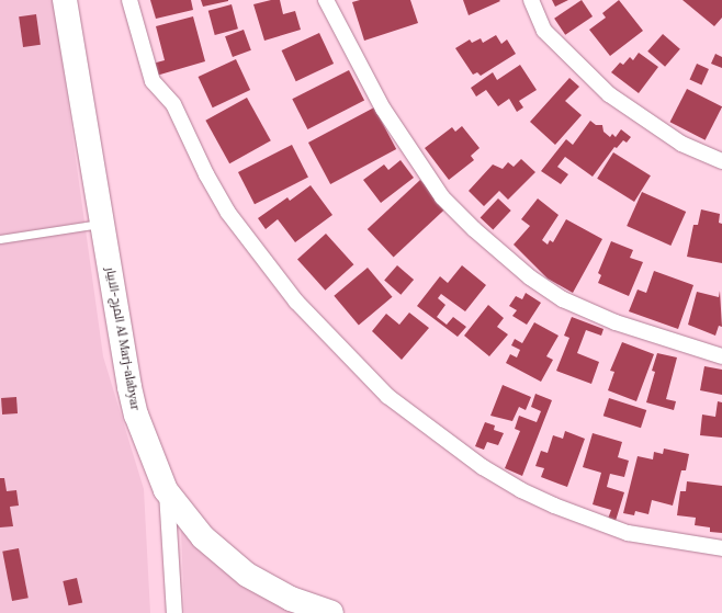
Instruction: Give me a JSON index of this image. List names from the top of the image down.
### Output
{
  "streets": {
    "main road": ["المرج-الابيار Al Marj-alabyar"]
  }
}
